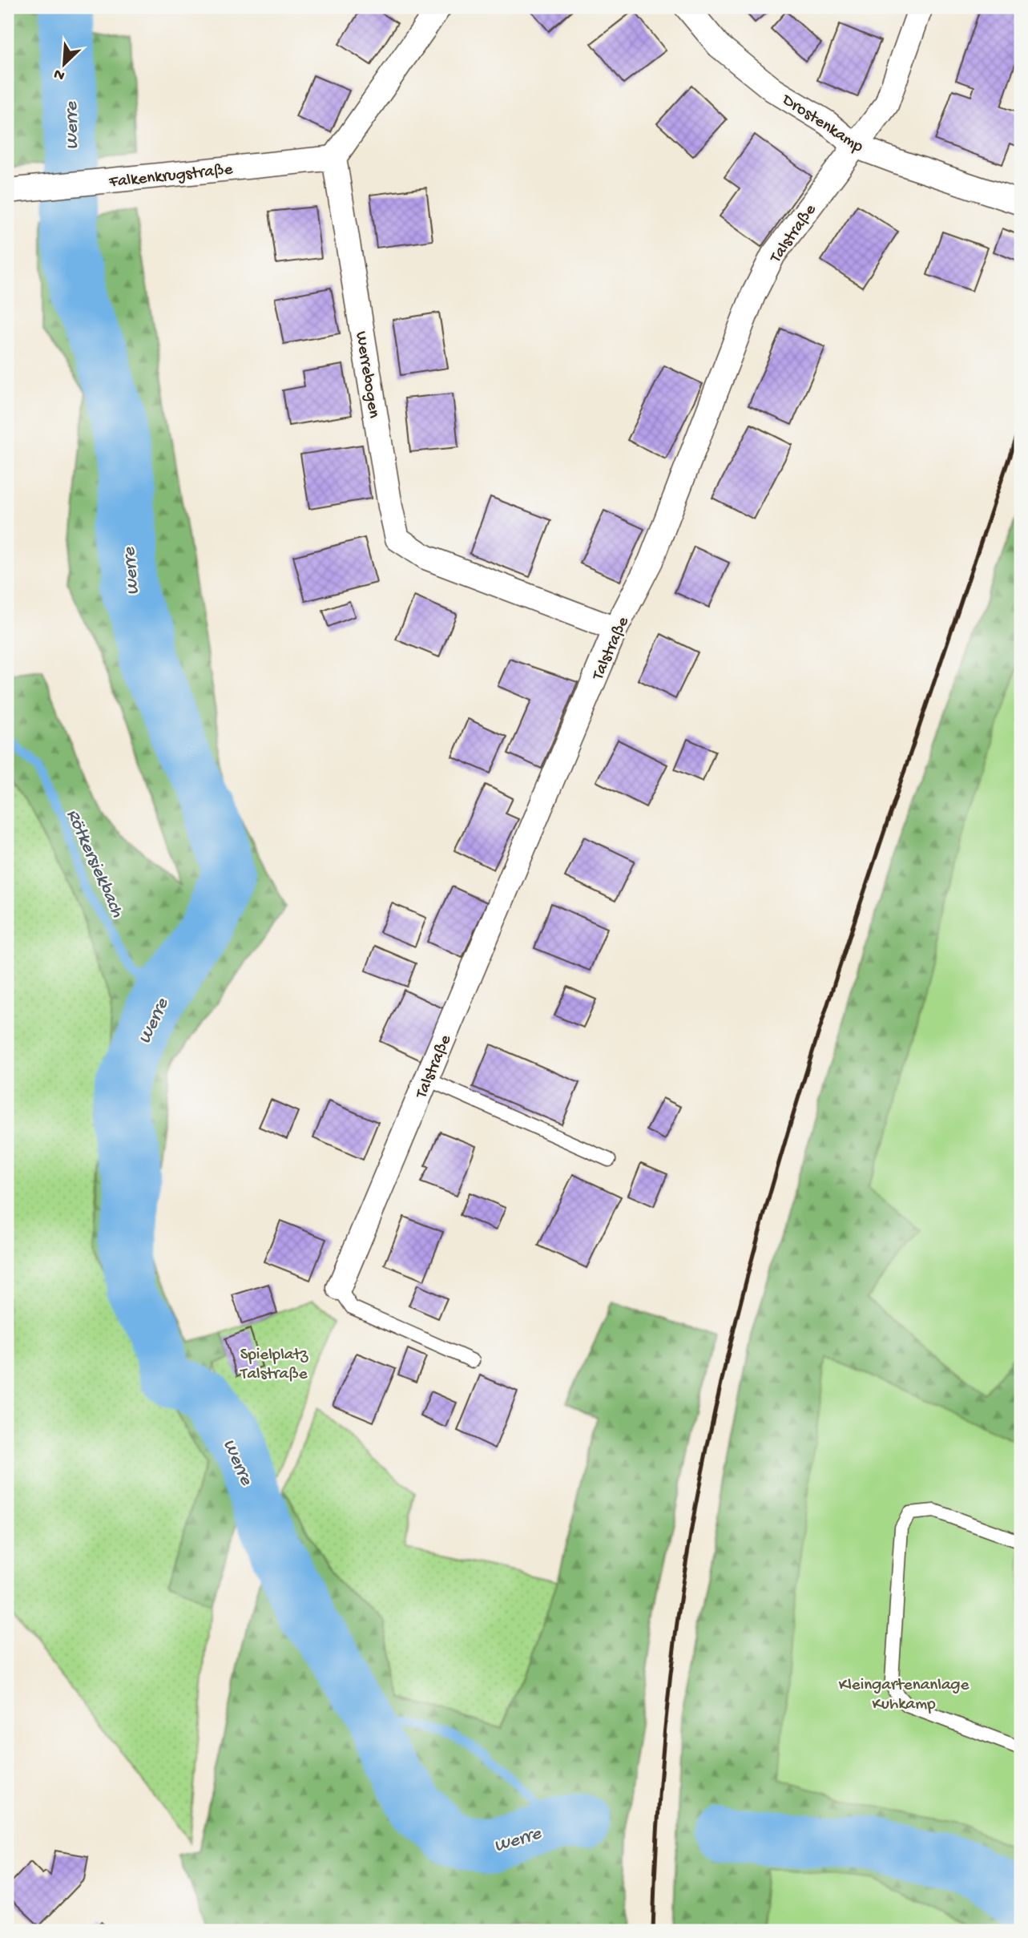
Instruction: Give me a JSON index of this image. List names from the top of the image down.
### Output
{
  "streets": {
    "street": [
      "Drostenkamp",
      "Falkenkrugstraße",
      "Talstraße",
      "Werrebogen"
    ]
  },
  "crossings": [
    ["Drostenkamp", "Talstraße"],
    ["Falkenkrugstraße", "Werrebogen"],
    ["Talstraße", "Werrebogen"]
  ],
  "water": ["Werre", "Rötkersiekbach"],
  "parks": ["Spielplatz Talstraße", "Kleingartenanlage Kuhkamp"],
  "north": "bottom left"
}
